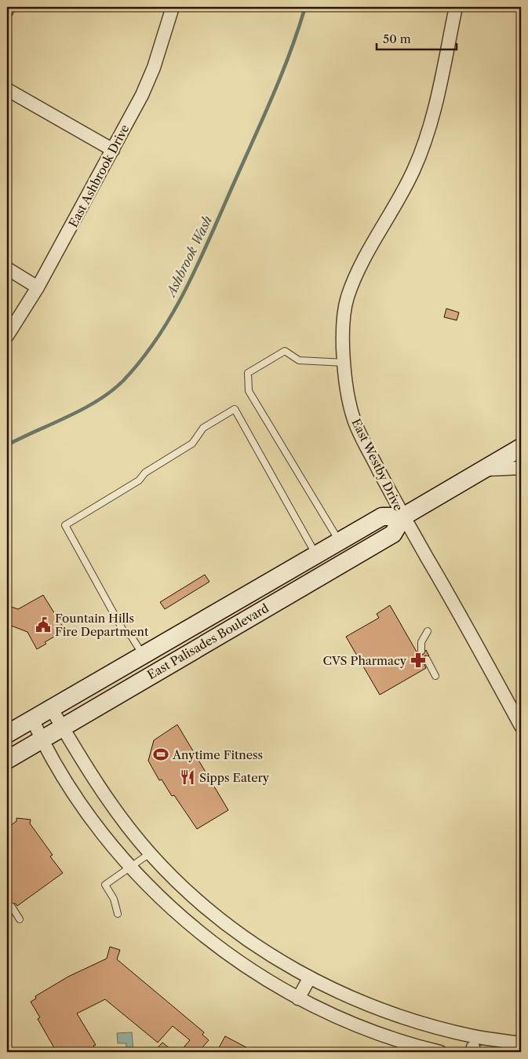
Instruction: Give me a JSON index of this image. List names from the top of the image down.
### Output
{
  "streets": {
    "street": ["East Ashbrook Drive", "East Westby Drive", "East Palisades Boulevard"]
  },
  "crossings": [
    ["East Westby Drive", "East Palisades Boulevard"]
  ],
  "water": ["Ashbrook Wash"],
  "places": {
    "public building": ["Fountain Hills Fire Department"],
    "pharmacy": ["CVS Pharmacy"],
    "sports": ["Anytime Fitness"],
    "restaurant": ["Sipps Eatery"]
  },
  "scale_bar": "50 m"
}
